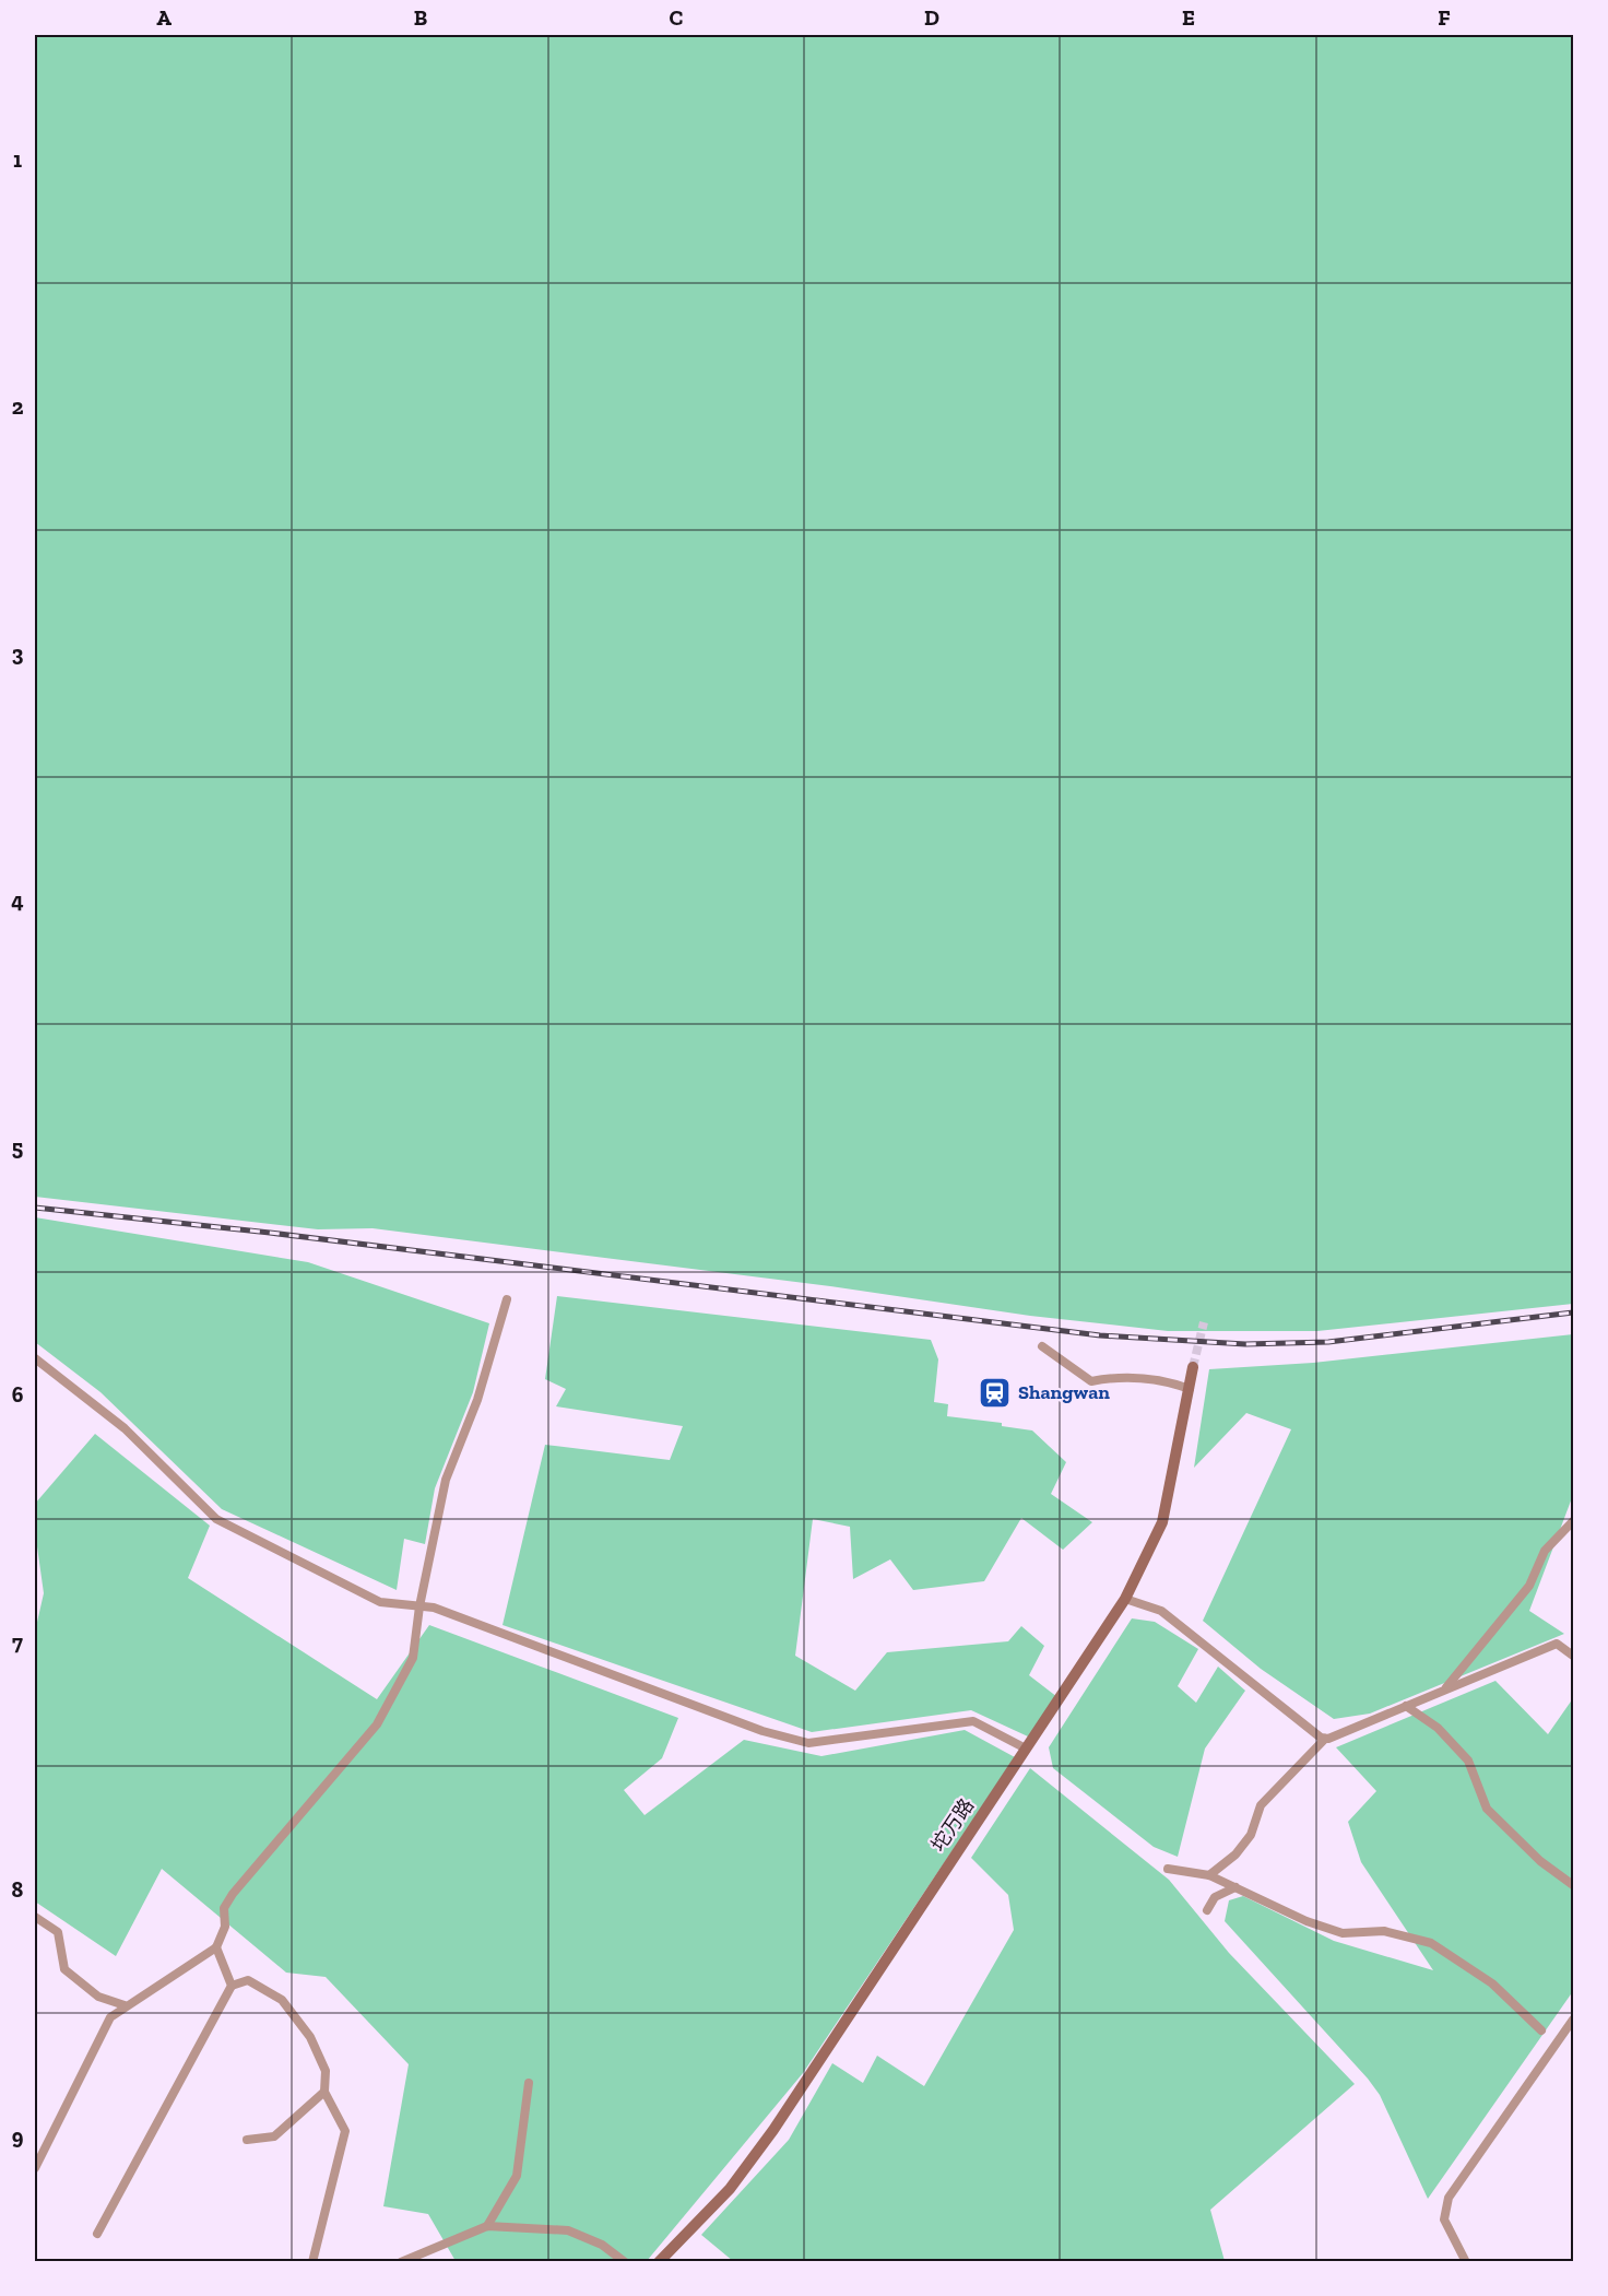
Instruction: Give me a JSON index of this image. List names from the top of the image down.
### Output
{
  "streets": {
    "main road": ["坨万路"]
  },
  "places": {
    "station": ["Shangwan"]
  },
  "grid": {
    "columns": [
      "A",
      "B",
      "C",
      "D",
      "E",
      "F"
    ],
    "rows": [
      "1",
      "2",
      "3",
      "4",
      "5",
      "6",
      "7",
      "8",
      "9"
    ]
  }
}
